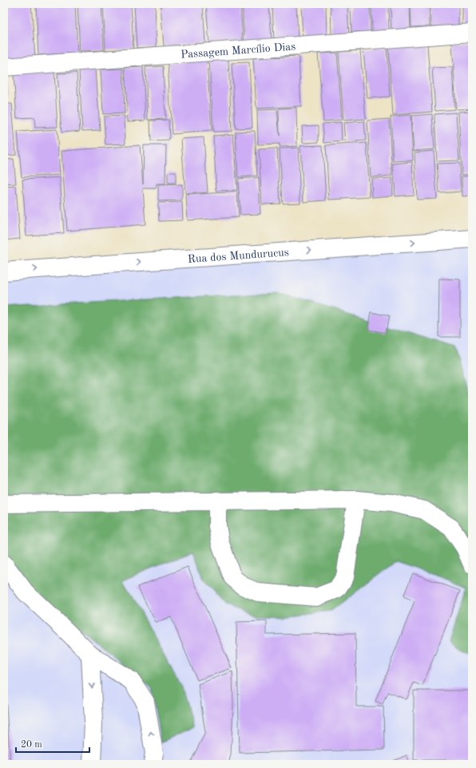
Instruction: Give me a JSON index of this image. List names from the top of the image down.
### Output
{
  "streets": {
    "street": ["Passagem Marcílio Dias", "Rua dos Mundurucus"]
  },
  "one_way": ["Rua dos Mundurucus"],
  "scale_bar": "20 m"
}
